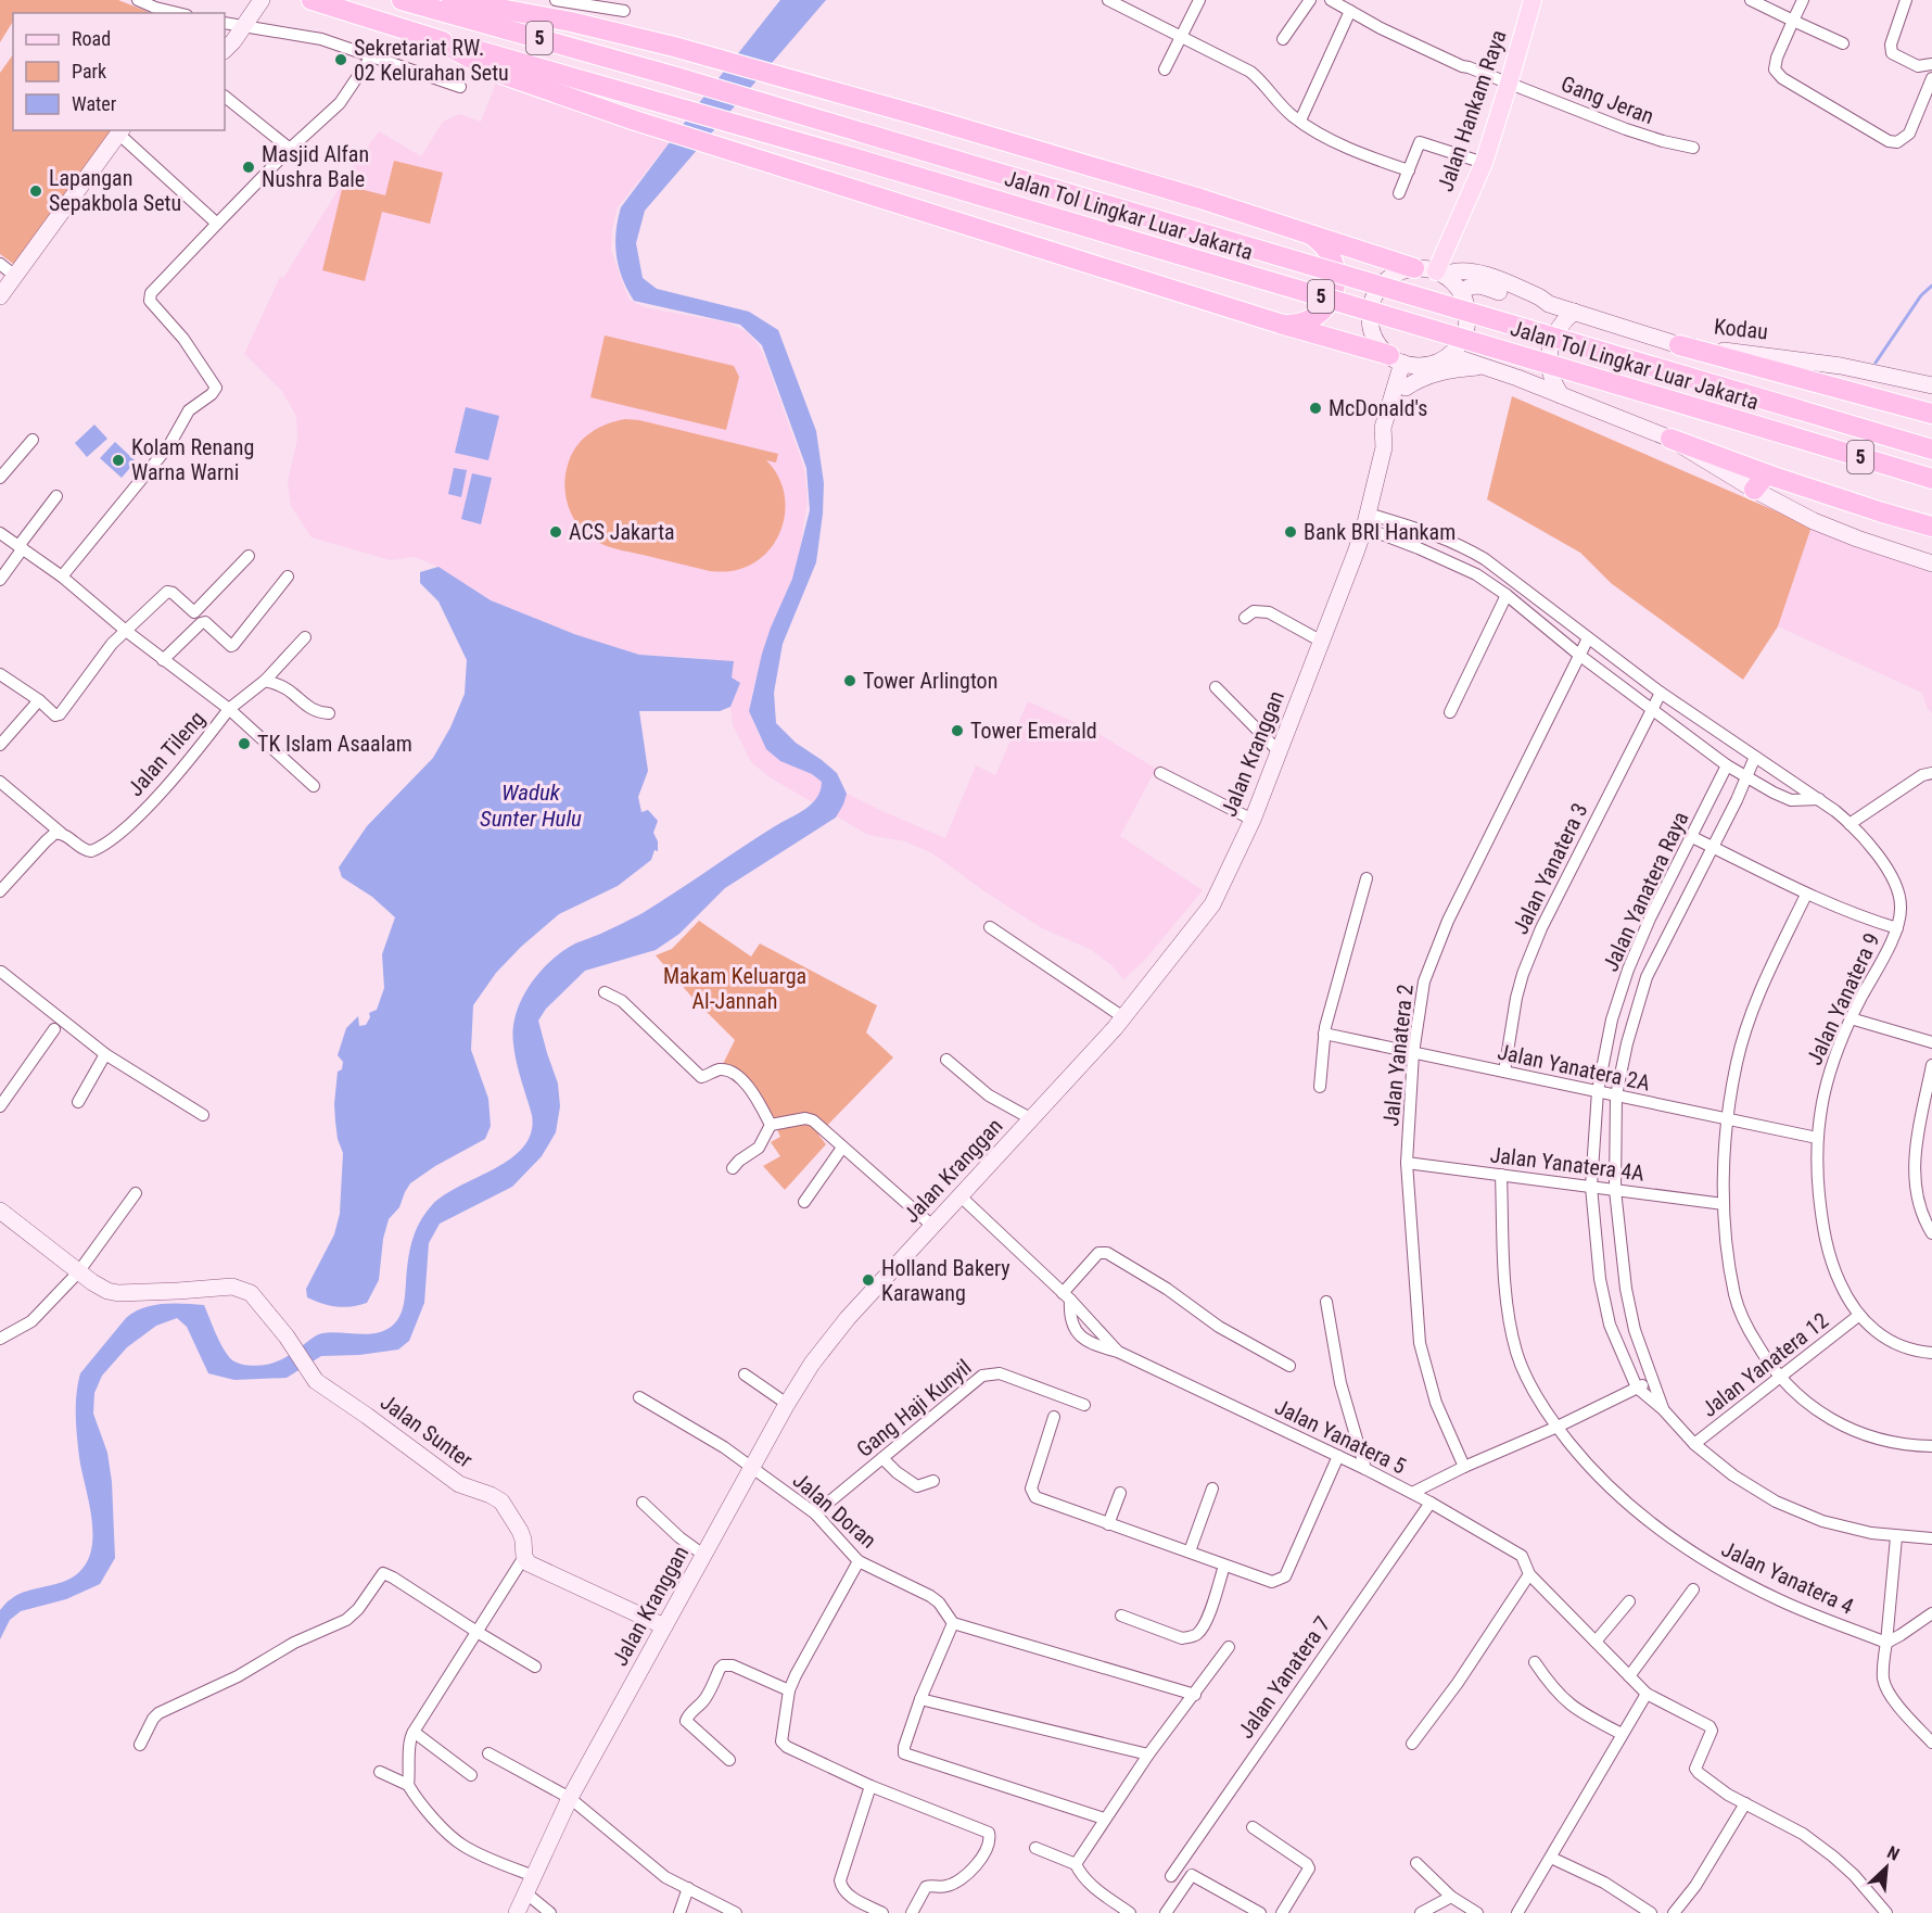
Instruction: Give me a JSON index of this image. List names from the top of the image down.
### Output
{
  "streets": {
    "highway": ["5", "Jalan Tol Lingkar Luar Jakarta"],
    "main road": [
      "Jalan Hankam Raya",
      "Kodau",
      "Jalan Kranggan",
      "Jalan Sunter"
    ],
    "street": [
      "Gang Jeran",
      "Jalan Tileng",
      "Jalan Yanatera 3",
      "Jalan Yanatera Raya",
      "Jalan Yanatera 9",
      "Jalan Yanatera 2",
      "Jalan Yanatera 2A",
      "Jalan Yanatera 4A",
      "Jalan Yanatera 12",
      "Gang Haji Kunyil",
      "Jalan Yanatera 5",
      "Jalan Doran",
      "Jalan Yanatera 4",
      "Jalan Yanatera 7"
    ]
  },
  "crossings": [
    ["Gang Jeran", "Jalan Hankam Raya"],
    ["Jalan Hankam Raya", "Kodau"],
    ["Jalan Hankam Raya", "Jalan Kranggan"],
    ["Kodau", "Jalan Kranggan"],
    ["Jalan Kranggan", "Jalan Yanatera 5"],
    ["Jalan Kranggan", "Jalan Doran"],
    ["Jalan Yanatera 3", "Jalan Yanatera 2A"],
    ["Jalan Yanatera Raya", "Jalan Yanatera 2A"],
    ["Jalan Yanatera Raya", "Jalan Yanatera 4A"],
    ["Jalan Yanatera Raya", "Jalan Yanatera 12"],
    ["Jalan Yanatera Raya", "Jalan Yanatera 5"],
    ["Jalan Yanatera 9", "Jalan Yanatera 2A"],
    ["Jalan Yanatera 9", "Jalan Yanatera 12"],
    ["Jalan Yanatera 2", "Jalan Yanatera 2A"],
    ["Jalan Yanatera 2", "Jalan Yanatera 4A"],
    ["Jalan Yanatera 2", "Jalan Yanatera 5"],
    ["Jalan Yanatera 4A", "Jalan Yanatera 4"],
    ["Gang Haji Kunyil", "Jalan Doran"],
    ["Jalan Yanatera 5", "Jalan Yanatera 4"]
  ],
  "water": ["Waduk Sunter Hulu"],
  "parks": ["Makam Keluarga Al-Jannah"],
  "places": [
    "Sekretariat RW. 02 Kelurahan Setu",
    "Masjid Alfan Nushra Bale",
    "Lapangan Sepakbola Setu",
    "McDonald's",
    "Kolam Renang Warna Warni",
    "ACS Jakarta",
    "Bank BRI Hankam",
    "Tower Arlington",
    "Tower Emerald",
    "TK Islam Asaalam",
    "Holland Bakery Karawang"
  ],
  "legend": ["Road", "Park", "Water"],
  "north": "top right"
}
